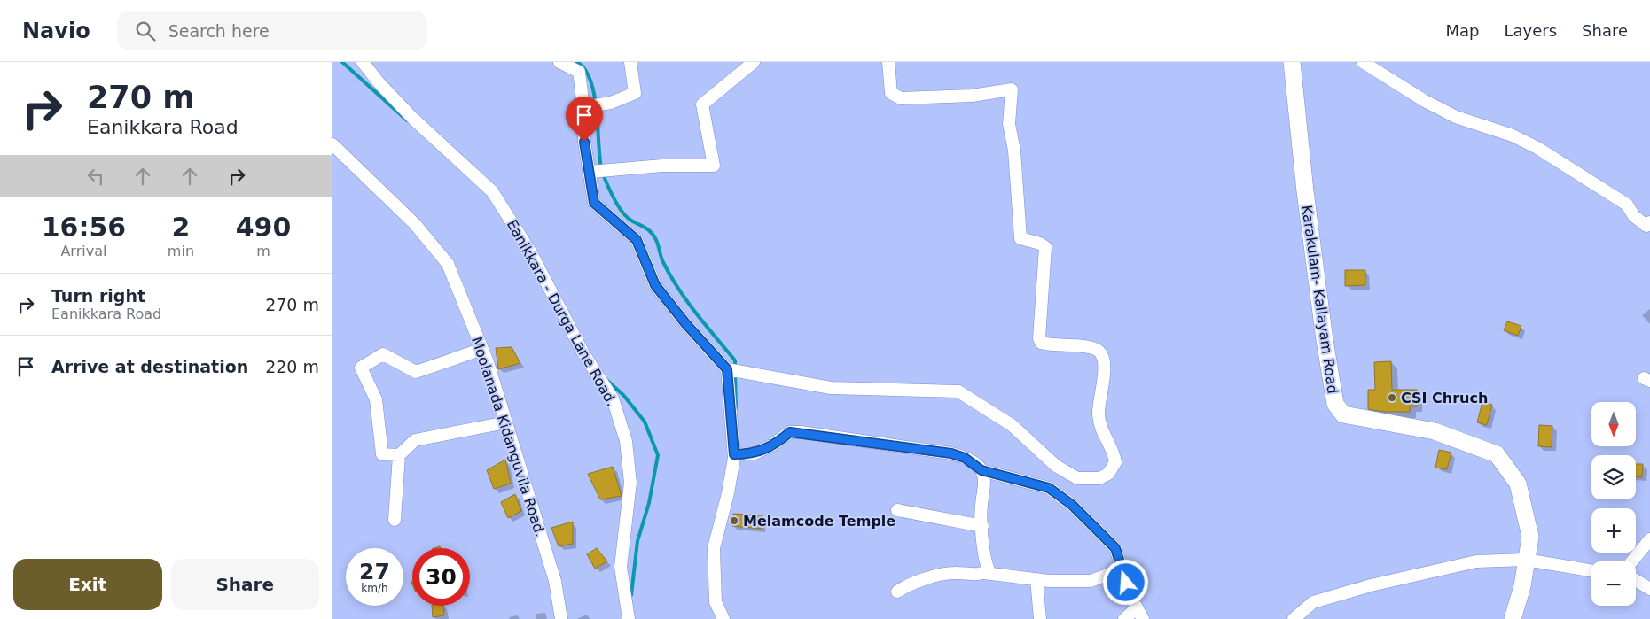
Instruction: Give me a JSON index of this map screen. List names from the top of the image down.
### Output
{
  "streets": {
    "street": ["Karakulam- Kallayam Road", "Eanikkara - Durga Lane Road.", "Moolanada Kidanguvila Road."]
  },
  "places": ["CSI Chruch", "Melamcode Temple"],
  "north": "bottom",
  "page": {
    "header": "Navio",
    "search": "Search here",
    "nav": ["Map", "Layers", "Share"],
    "turn": ["270 m", "Eanikkara Road"],
    "eta": [
      "16:56",
      "Arrival",
      "2",
      "min",
      "490",
      "m"
    ],
    "list": [
      {
        "name": "Turn right",
        "note": "Eanikkara Road",
        "value": "270 m"
      },
      {
        "name": "Arrive at destination",
        "value": "220 m"
      }
    ],
    "map_buttons": ["+", "−"],
    "speed": "27 km/h",
    "limit": "30",
    "buttons": ["Exit", "Share"]
  }
}
